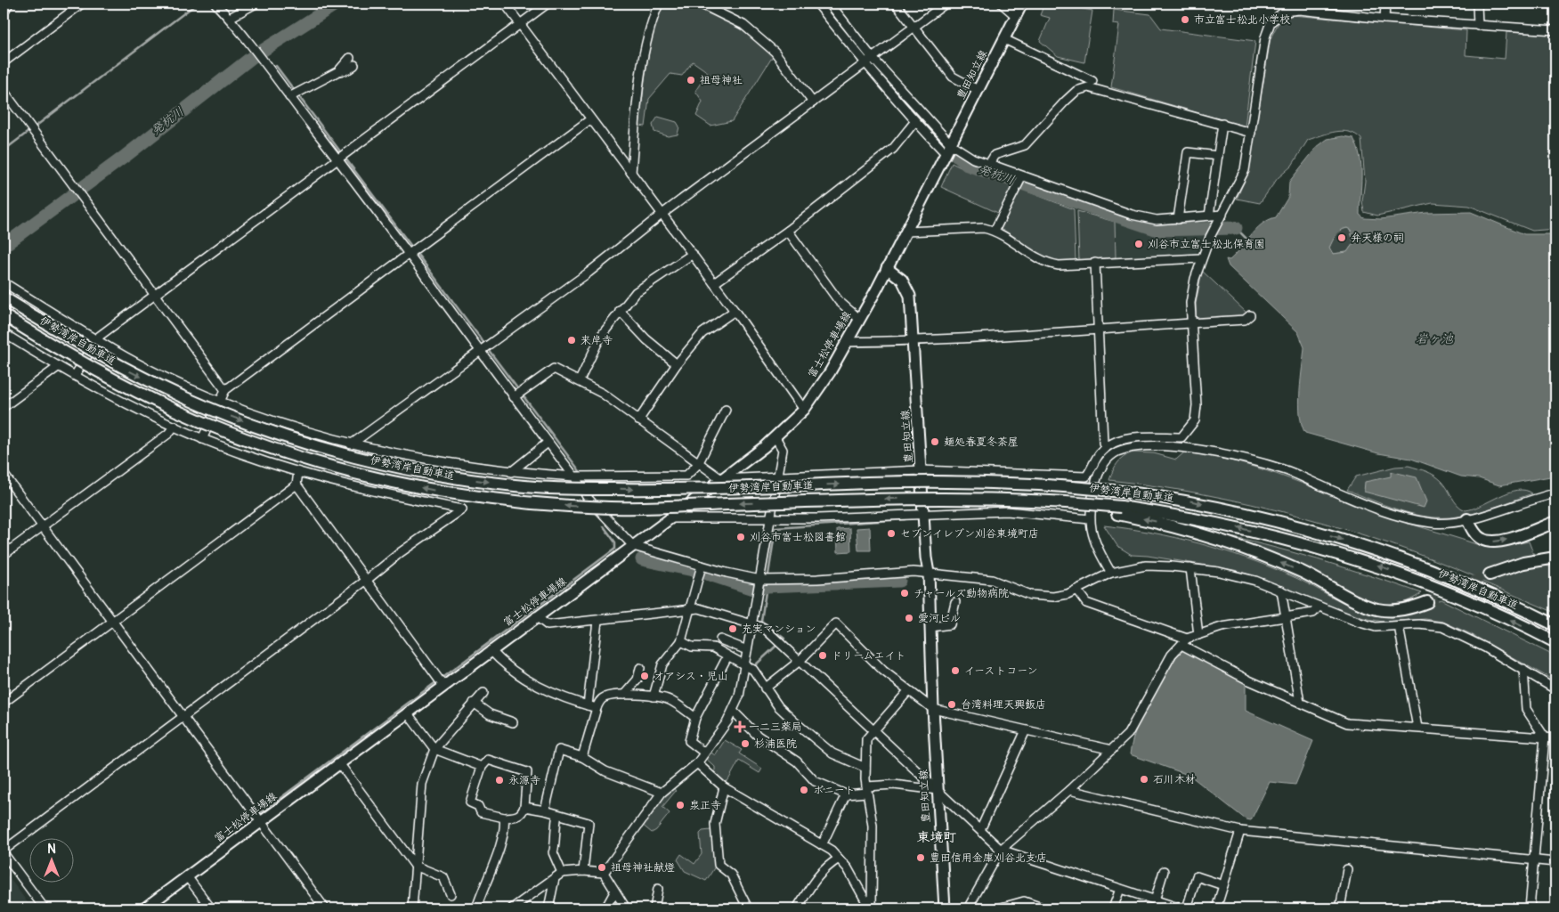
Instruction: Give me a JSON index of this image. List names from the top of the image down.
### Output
{
  "streets": {
    "highway": ["伊勢湾岸自動車道"],
    "main road": ["豊田知立線", "富士松停車場線"]
  },
  "crossings": [
    ["豊田知立線", "富士松停車場線"]
  ],
  "districts": ["東境町"],
  "water": ["発杭川", "岩ヶ池"],
  "places": {
    "other": [
      "市立富士松北小学校",
      "祖母神社",
      "弁天様の祠",
      "刈谷市立富士松北保育園",
      "来岸寺",
      "麺処春夏冬茶屋",
      "セブンイレブン刈谷東境町店",
      "刈谷市富士松図書館",
      "チャールズ動物病院",
      "愛河ビル",
      "充実マンション",
      "ドリームエイト",
      "イーストコーン",
      "オアシス・児山",
      "台湾料理天興飯店",
      "杉浦医院",
      "石川木材",
      "永源寺",
      "ボニート",
      "泉正寺",
      "豊田信用金庫刈谷北支店",
      "祖母神社献燈"
    ],
    "health": ["一二三薬局"]
  },
  "north": "top"
}
